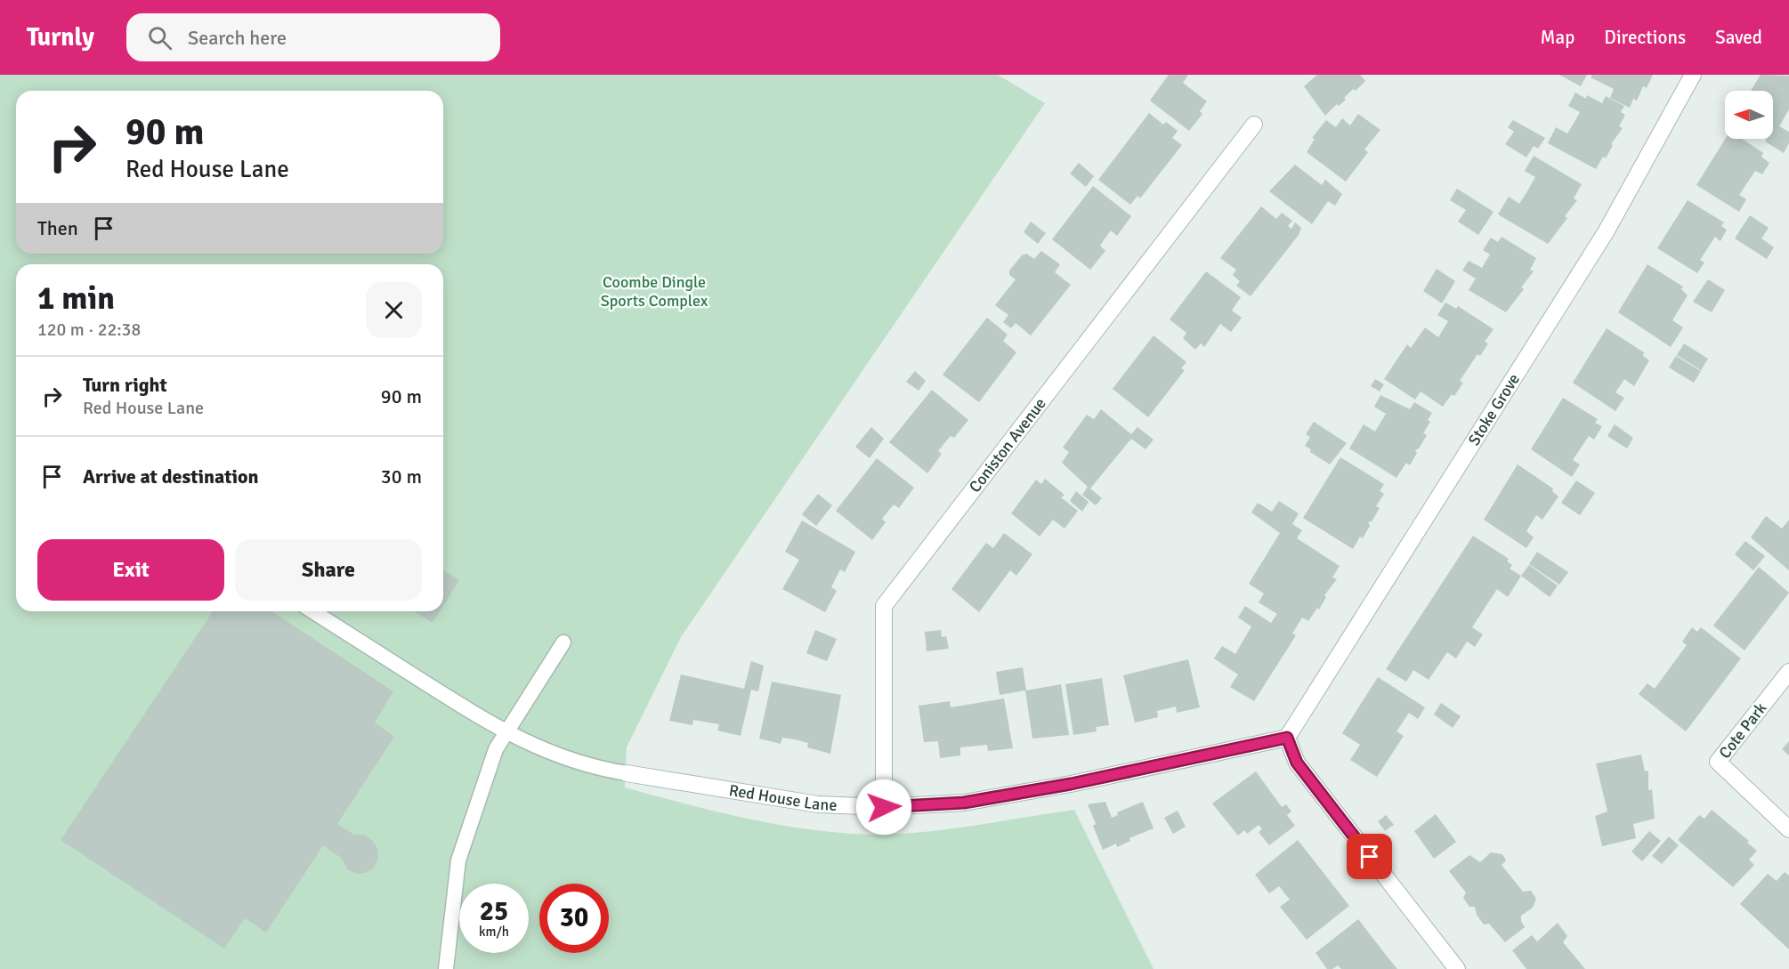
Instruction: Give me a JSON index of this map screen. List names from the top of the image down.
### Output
{
  "streets": {
    "street": [
      "Stoke Grove",
      "Coniston Avenue",
      "Cote Park",
      "Red House Lane"
    ]
  },
  "crossings": [
    ["Stoke Grove", "Red House Lane"],
    ["Coniston Avenue", "Red House Lane"]
  ],
  "parks": ["Coombe Dingle Sports Complex"],
  "north": "left",
  "page": {
    "header": "Turnly",
    "search": "Search here",
    "nav": ["Map", "Directions", "Saved"],
    "turn": ["90 m", "Red House Lane"],
    "then": "Then",
    "heading": ["1 min", "120 m · 22:38"],
    "list": [
      {
        "name": "Turn right",
        "note": "Red House Lane",
        "value": "90 m"
      },
      {
        "name": "Arrive at destination",
        "value": "30 m"
      }
    ],
    "buttons": ["Exit", "Share"],
    "speed": "25 km/h",
    "limit": "30"
  }
}
